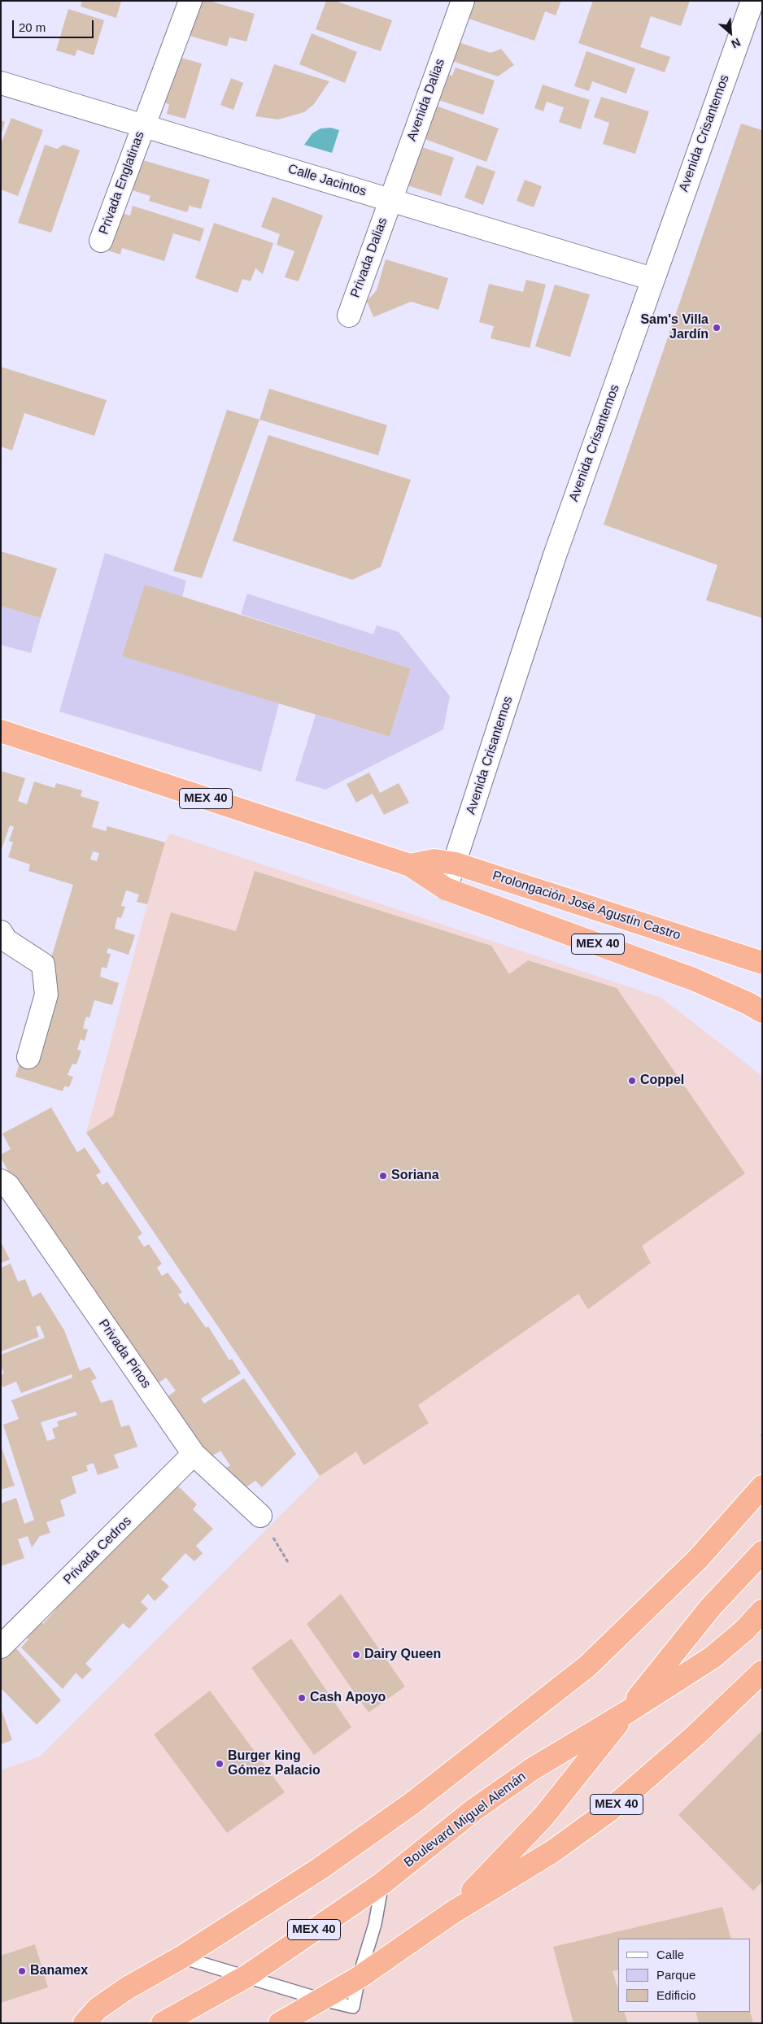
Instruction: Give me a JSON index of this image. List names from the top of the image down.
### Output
{
  "streets": {
    "highway": ["MEX 40", "Prolongación José Agustín Castro", "Boulevard Miguel Alemán"],
    "street": [
      "Avenida Dalias",
      "Avenida Crisantemos",
      "Calle Jacintos",
      "Privada Englatinas",
      "Privada Dalias",
      "Privada Pinos",
      "Privada Cedros"
    ]
  },
  "crossings": [
    ["Avenida Dalias", "Calle Jacintos"],
    ["Avenida Dalias", "Privada Dalias"],
    ["Avenida Crisantemos", "Calle Jacintos"],
    ["Avenida Crisantemos", "Prolongación José Agustín Castro"],
    ["Calle Jacintos", "Privada Englatinas"],
    ["Calle Jacintos", "Privada Dalias"],
    ["Privada Pinos", "Privada Cedros"]
  ],
  "places": [
    "Sam's Villa Jardín",
    "Coppel",
    "Soriana",
    "Dairy Queen",
    "Cash Apoyo",
    "Burger king Gómez Palacio",
    "Banamex"
  ],
  "legend": ["Calle", "Parque", "Edificio"],
  "scale_bar": "20 m",
  "north": "bottom right"
}
